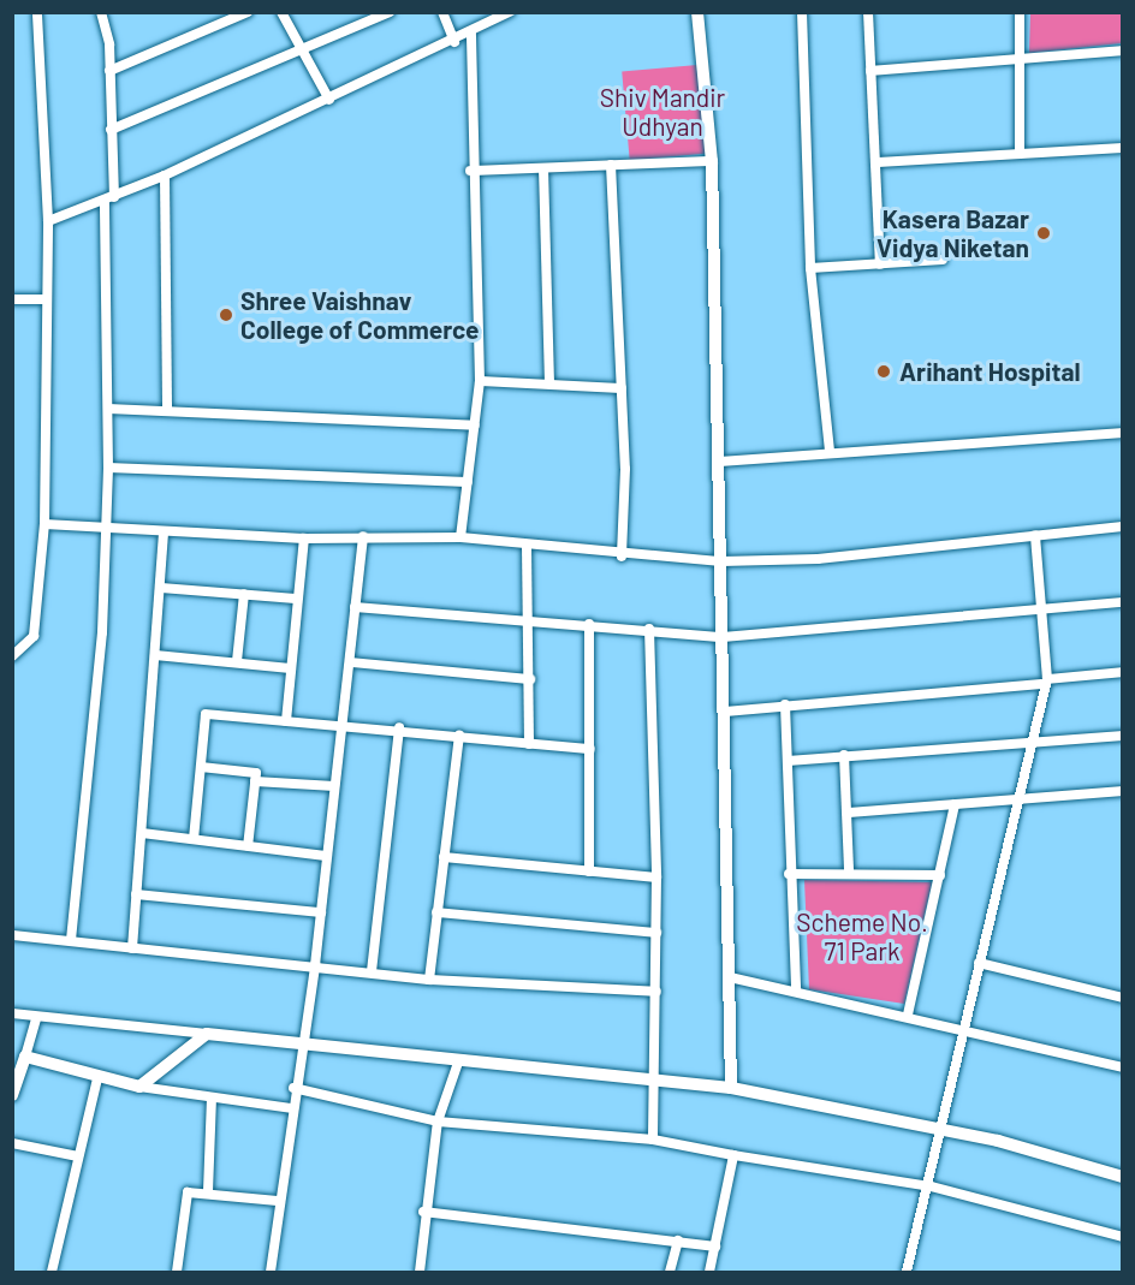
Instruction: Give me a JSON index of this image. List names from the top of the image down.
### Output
{
  "parks": ["Shiv Mandir Udhyan", "Scheme No. 71 Park"],
  "places": ["Kasera Bazar Vidya Niketan", "Shree Vaishnav College of Commerce", "Arihant Hospital"]
}
